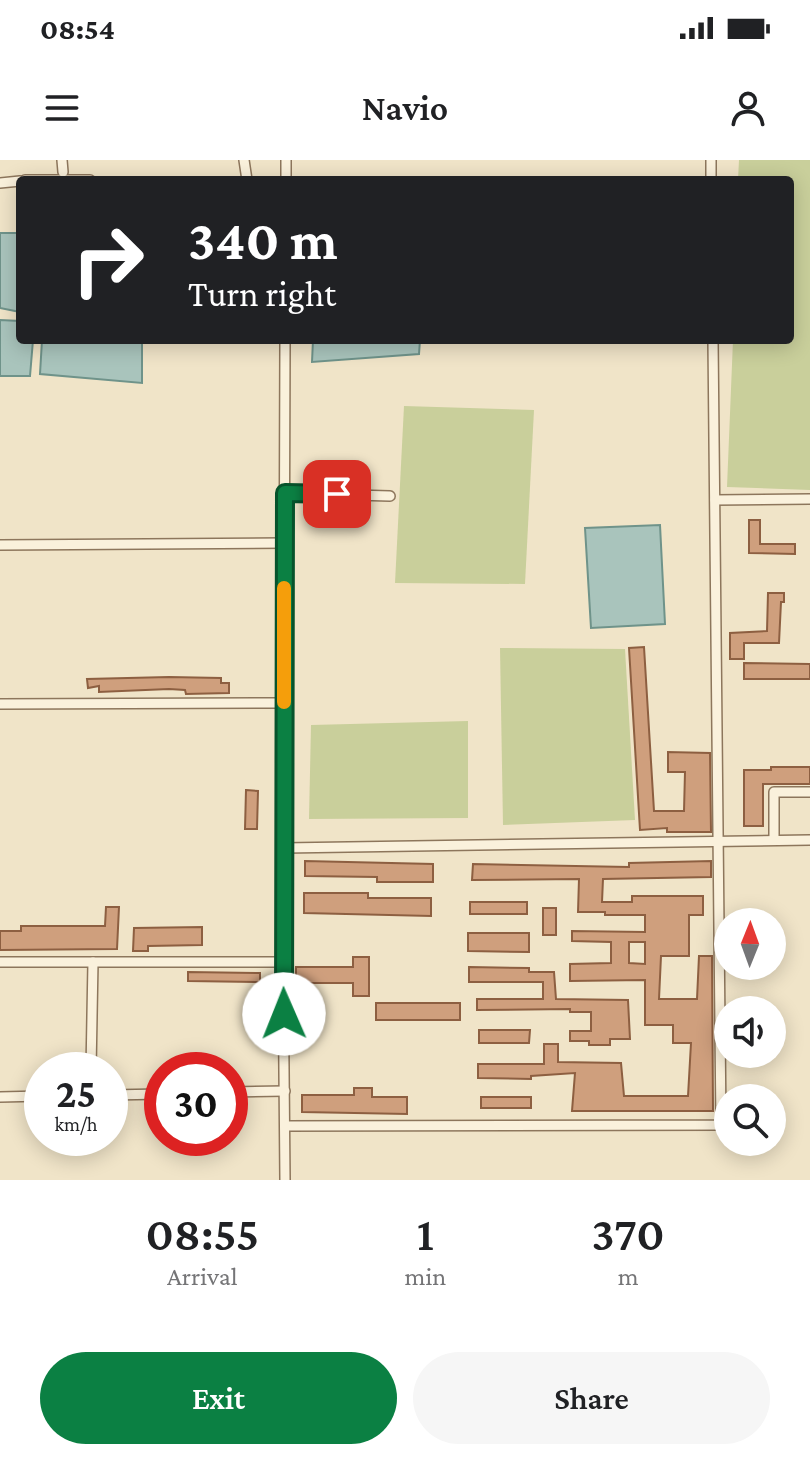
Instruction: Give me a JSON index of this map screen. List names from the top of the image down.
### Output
{
  "north": "top",
  "page": {
    "status": "08:54",
    "header": "Navio",
    "turn": ["340 m", "Turn right"],
    "speed": "25 km/h",
    "limit": "30",
    "eta": [
      "08:55",
      "Arrival",
      "1",
      "min",
      "370",
      "m"
    ],
    "buttons": ["Exit", "Share"]
  }
}
